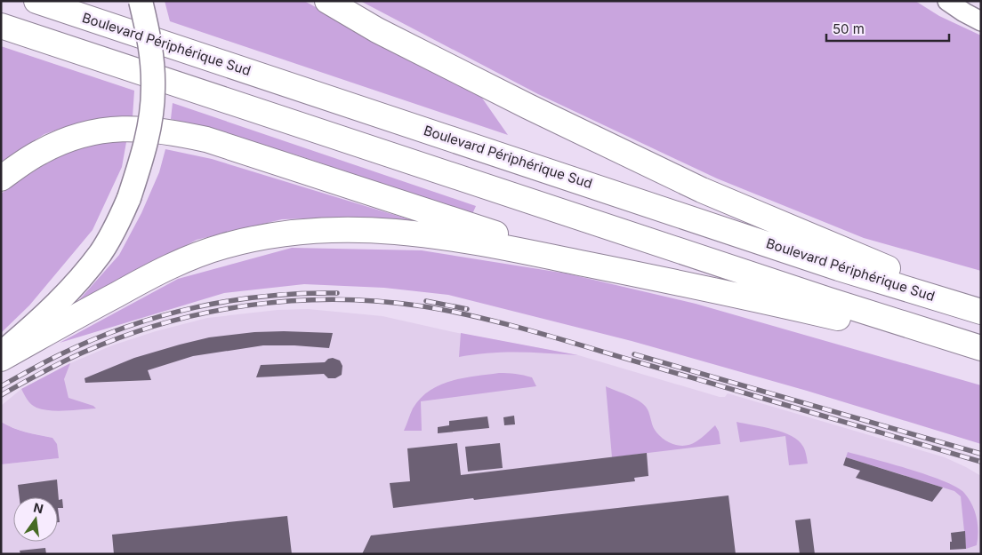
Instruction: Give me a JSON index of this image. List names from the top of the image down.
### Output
{
  "streets": {
    "highway": ["Boulevard Périphérique Sud"]
  },
  "scale_bar": "50 m",
  "north": "top"
}
